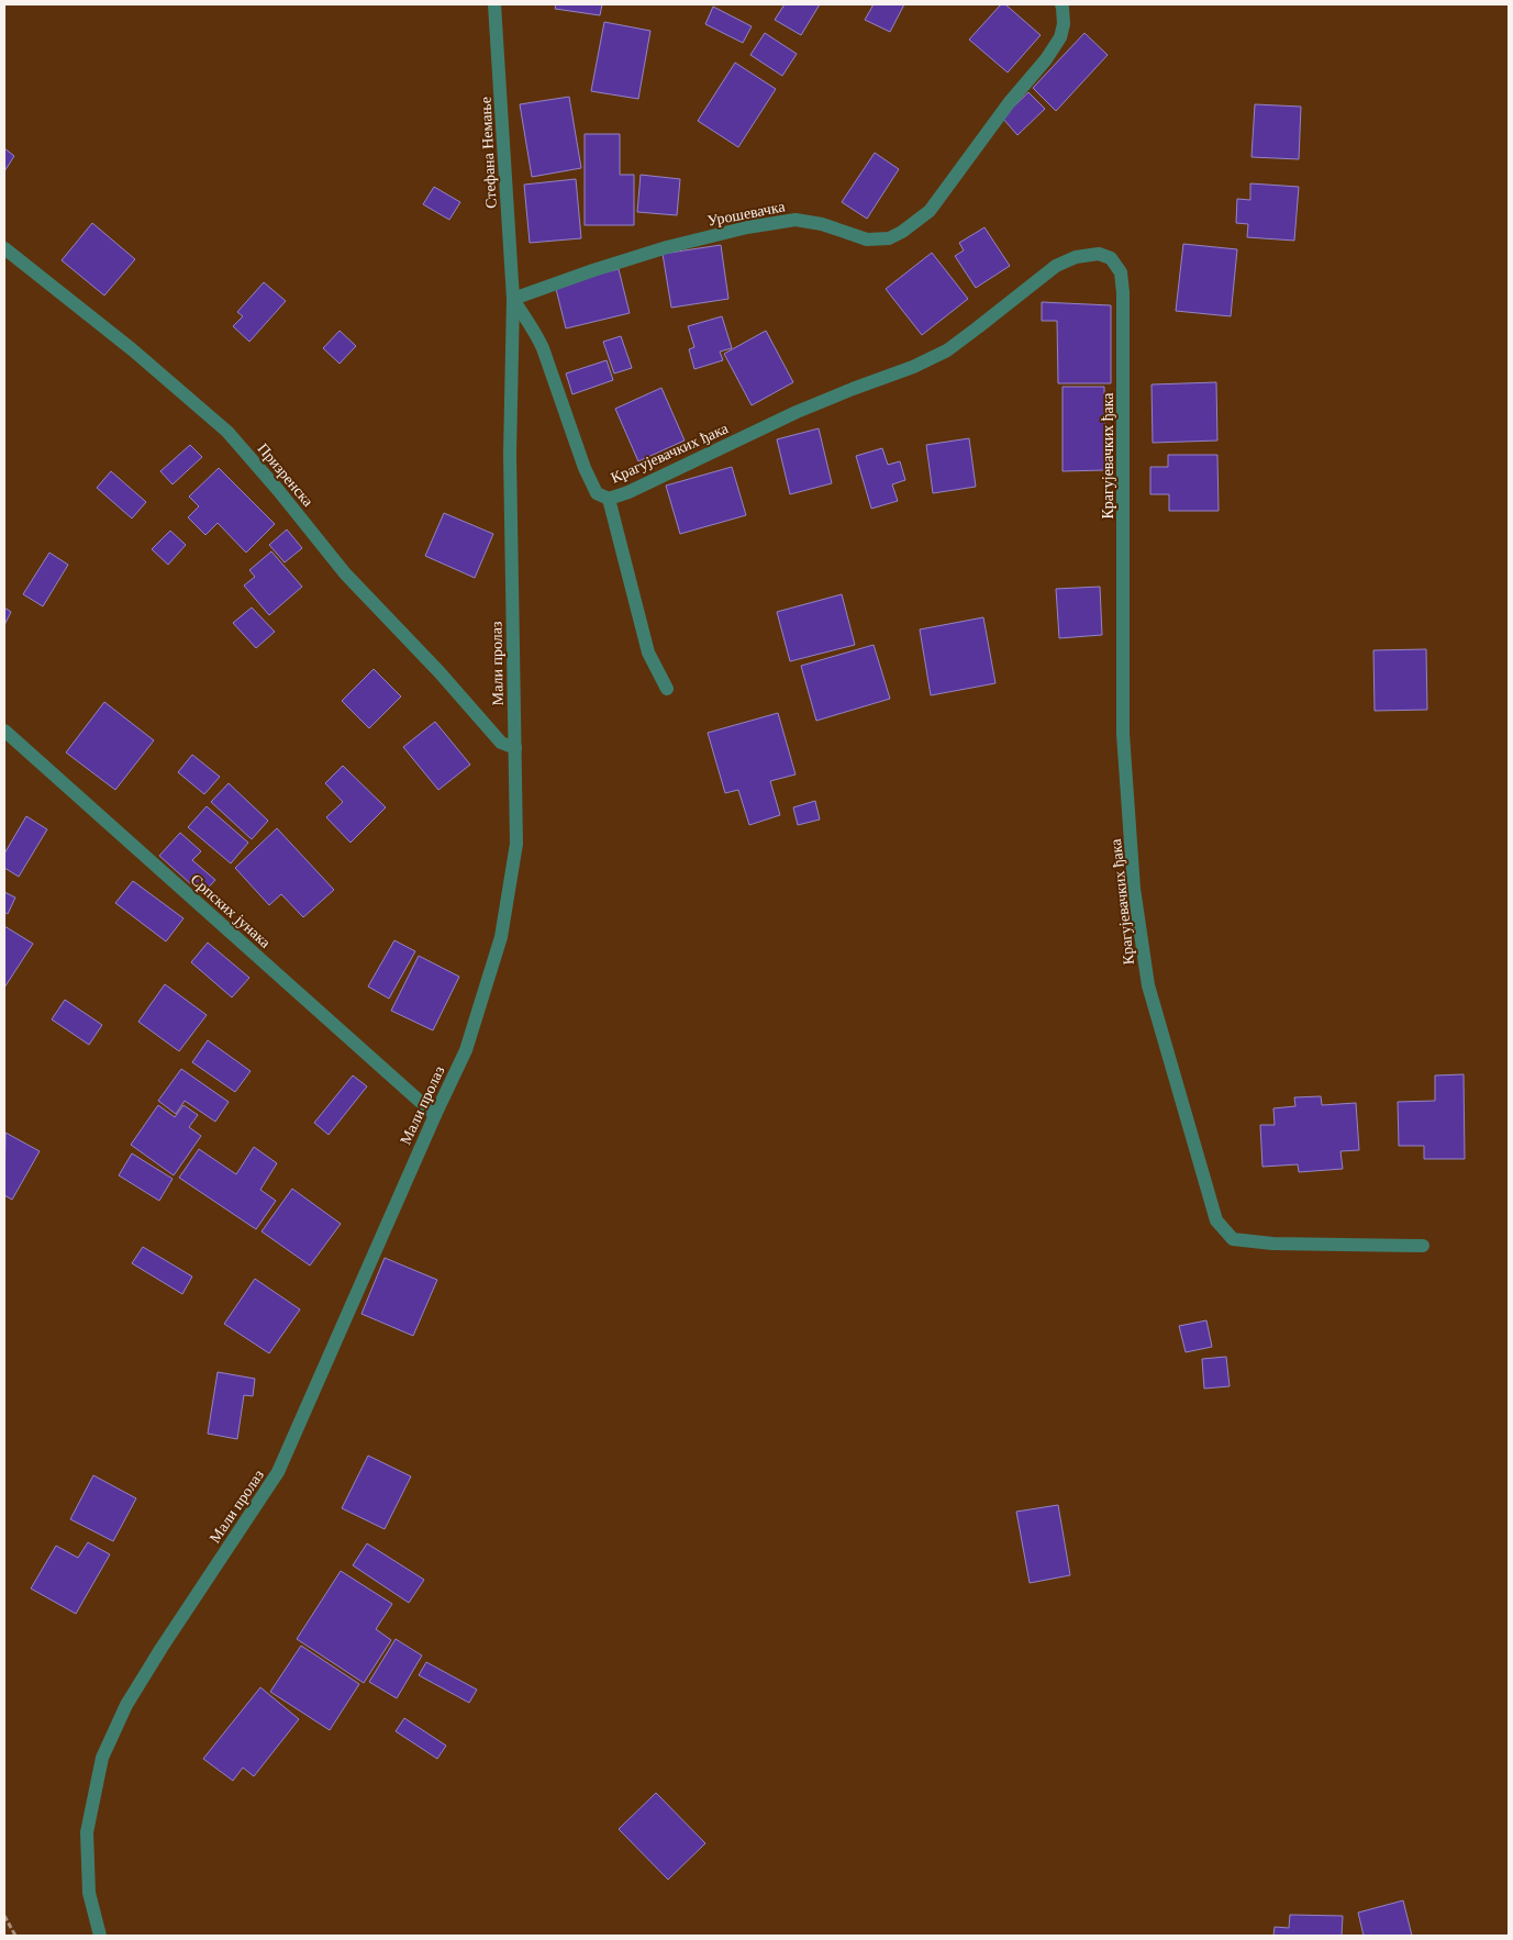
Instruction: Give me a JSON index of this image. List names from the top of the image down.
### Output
{
  "streets": {
    "street": [
      "Стефана Немање",
      "Урошевачка",
      "Крагујевачких ђака",
      "Призренска",
      "Мали пролаз",
      "Српских јунака"
    ]
  },
  "crossings": [
    ["Стефана Немање", "Урошевачка"],
    ["Стефана Немање", "Крагујевачких ђака"],
    ["Стефана Немање", "Мали пролаз"],
    ["Урошевачка", "Крагујевачких ђака"],
    ["Призренска", "Мали пролаз"],
    ["Мали пролаз", "Српских јунака"]
  ]
}
